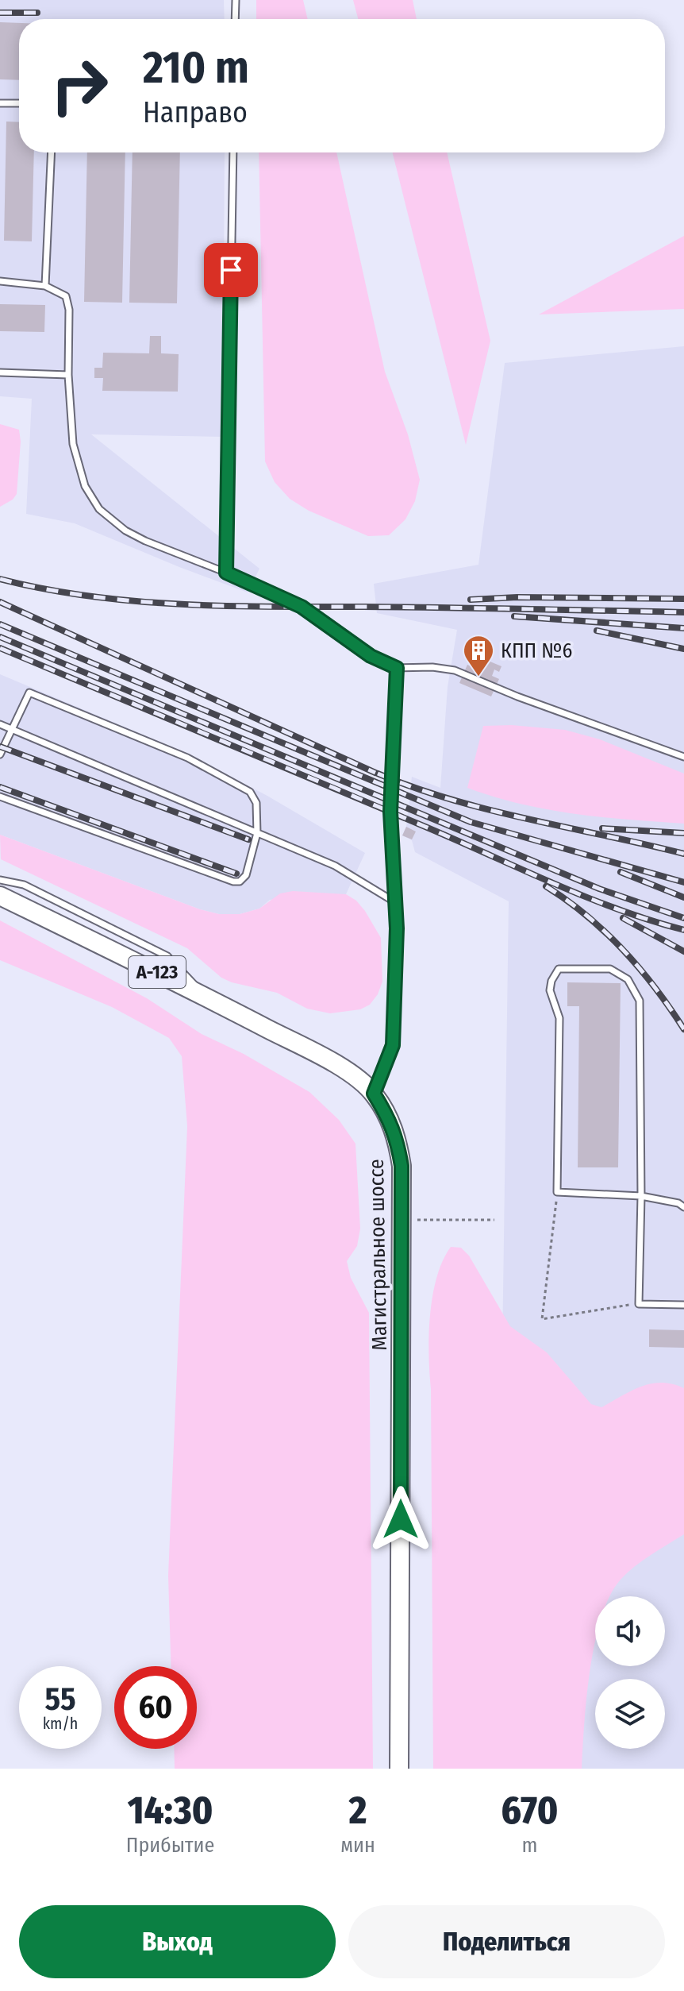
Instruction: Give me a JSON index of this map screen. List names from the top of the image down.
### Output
{
  "streets": {
    "main road": ["А-123", "Магистральное шоссе"]
  },
  "places": {
    "building": ["КПП №6"]
  },
  "page": {
    "turn": ["210 m", "Направо"],
    "speed": "55 km/h",
    "limit": "60",
    "eta": [
      "14:30",
      "Прибытие",
      "2",
      "мин",
      "670",
      "m"
    ],
    "buttons": ["Выход", "Поделиться"]
  }
}
